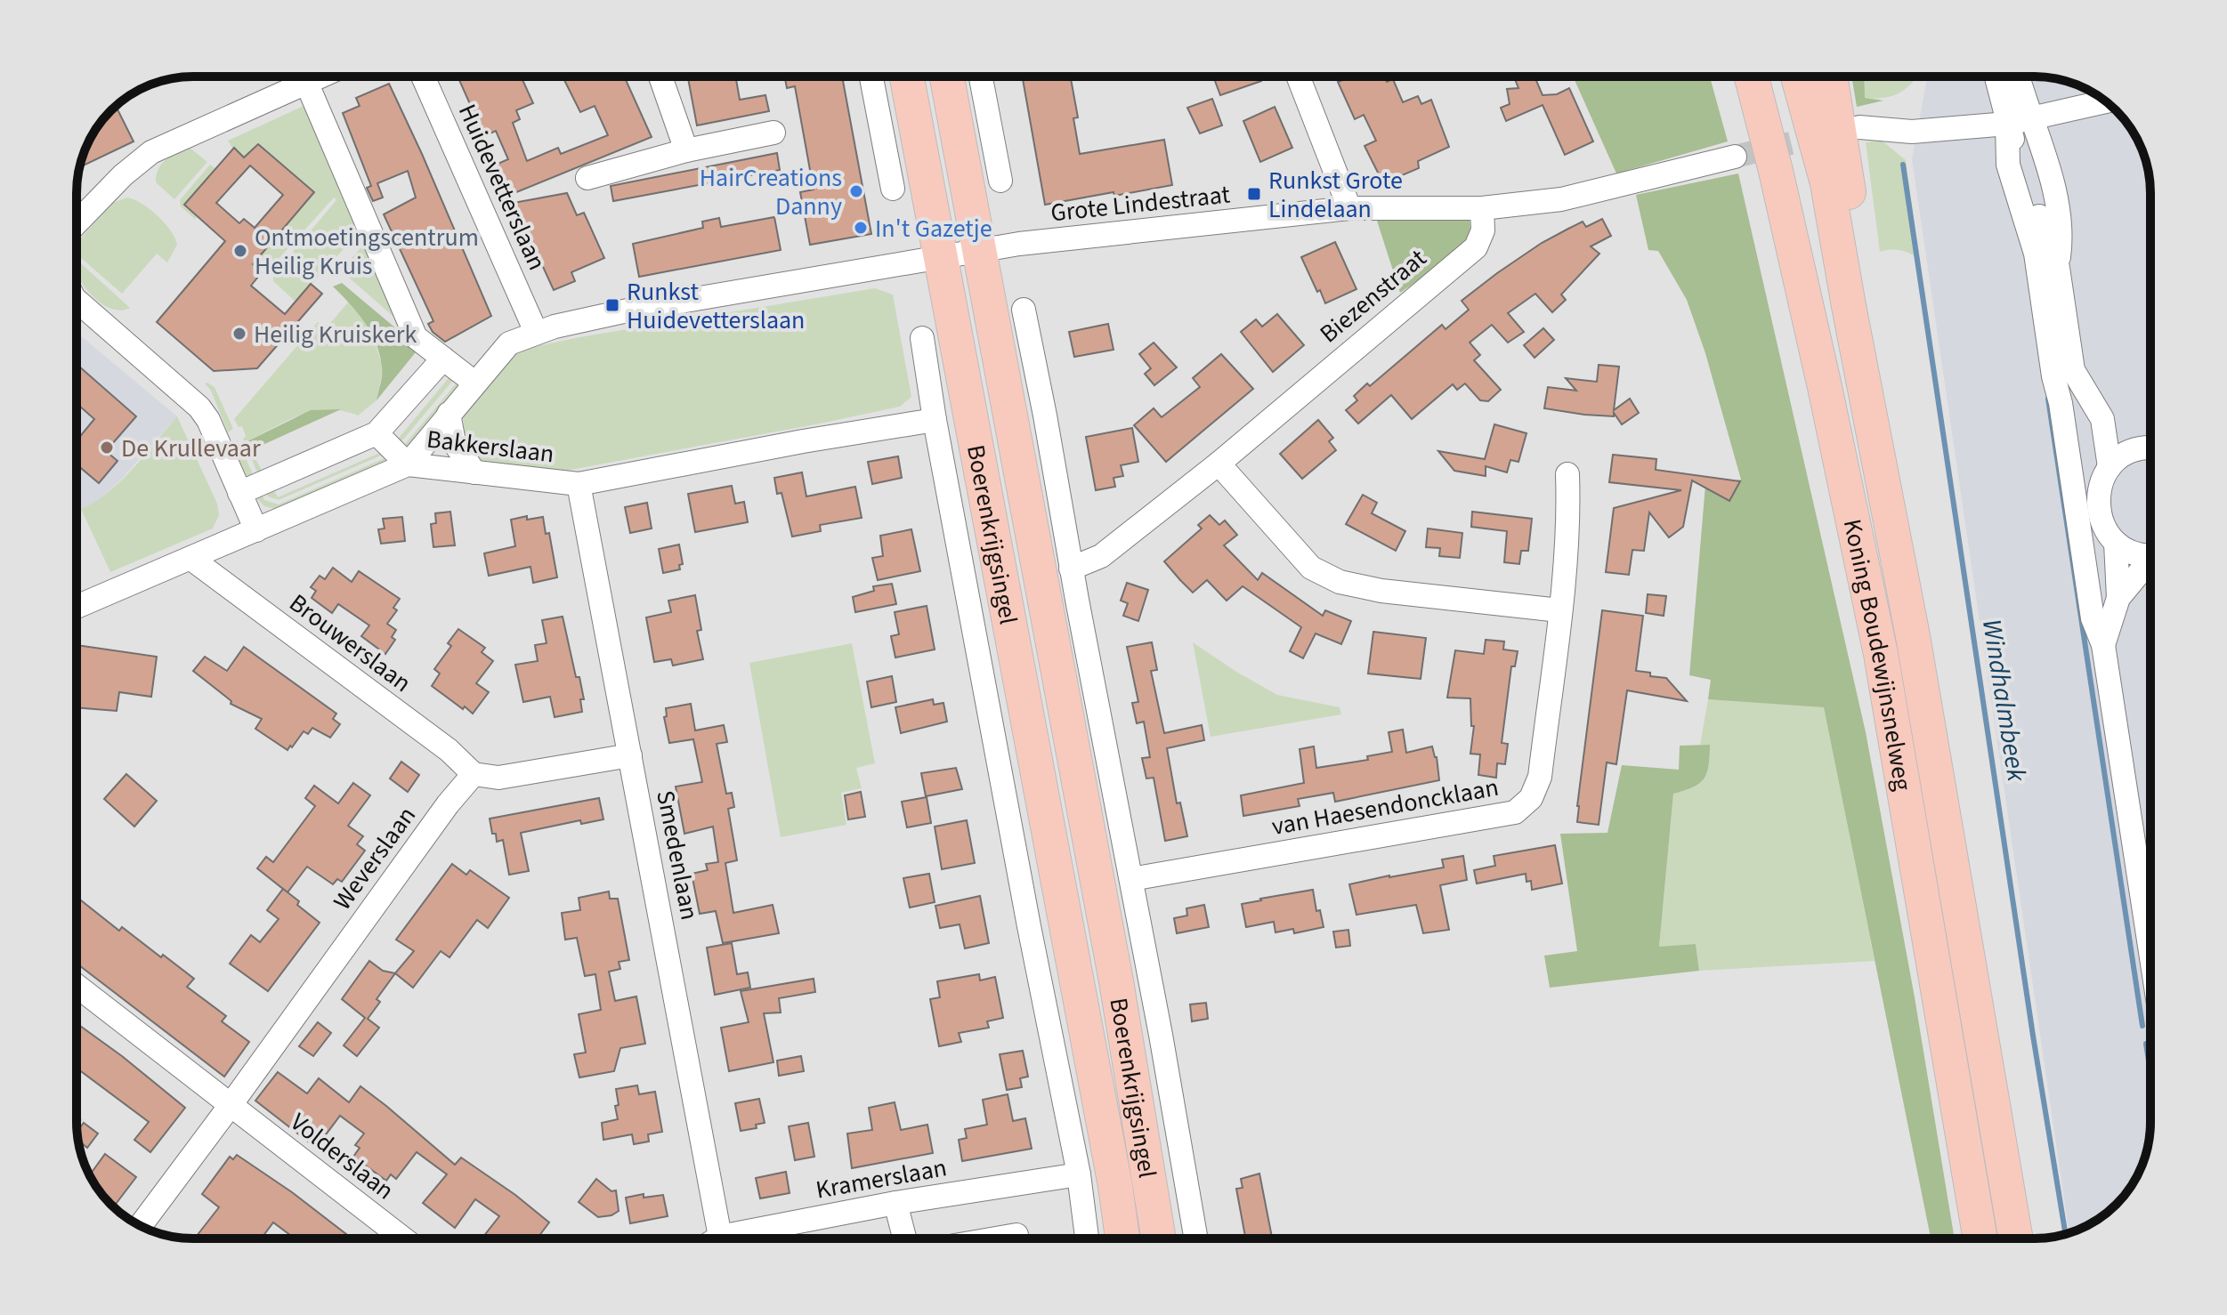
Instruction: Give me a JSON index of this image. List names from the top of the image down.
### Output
{
  "streets": {
    "highway": ["Boerenkrijgsingel", "Koning Boudewijnsnelweg"],
    "street": [
      "Huidevetterslaan",
      "Grote Lindestraat",
      "Biezenstraat",
      "Bakkerslaan",
      "Brouwerslaan",
      "van Haesendoncklaan",
      "Smedenlaan",
      "Weverslaan",
      "Volderslaan",
      "Kramerslaan"
    ]
  },
  "crossings": [
    ["Huidevetterslaan", "Grote Lindestraat"],
    ["Grote Lindestraat", "Biezenstraat"],
    ["Grote Lindestraat", "Bakkerslaan"],
    ["Grote Lindestraat", "Boerenkrijgsingel"],
    ["Biezenstraat", "Boerenkrijgsingel"],
    ["Bakkerslaan", "Boerenkrijgsingel"],
    ["Bakkerslaan", "Brouwerslaan"],
    ["Bakkerslaan", "Smedenlaan"],
    ["Boerenkrijgsingel", "van Haesendoncklaan"],
    ["Boerenkrijgsingel", "Kramerslaan"],
    ["Brouwerslaan", "Weverslaan"],
    ["Smedenlaan", "Kramerslaan"],
    ["Weverslaan", "Volderslaan"]
  ],
  "water": ["Windhalmbeek"],
  "places": {
    "other": [
      "HairCreations Danny",
      "In't Gazetje",
      "Ontmoetingscentrum Heilig Kruis",
      "Heilig Kruiskerk",
      "De Krullevaar"
    ],
    "transit": ["Runkst Grote Lindelaan", "Runkst Huidevetterslaan"]
  }
}
